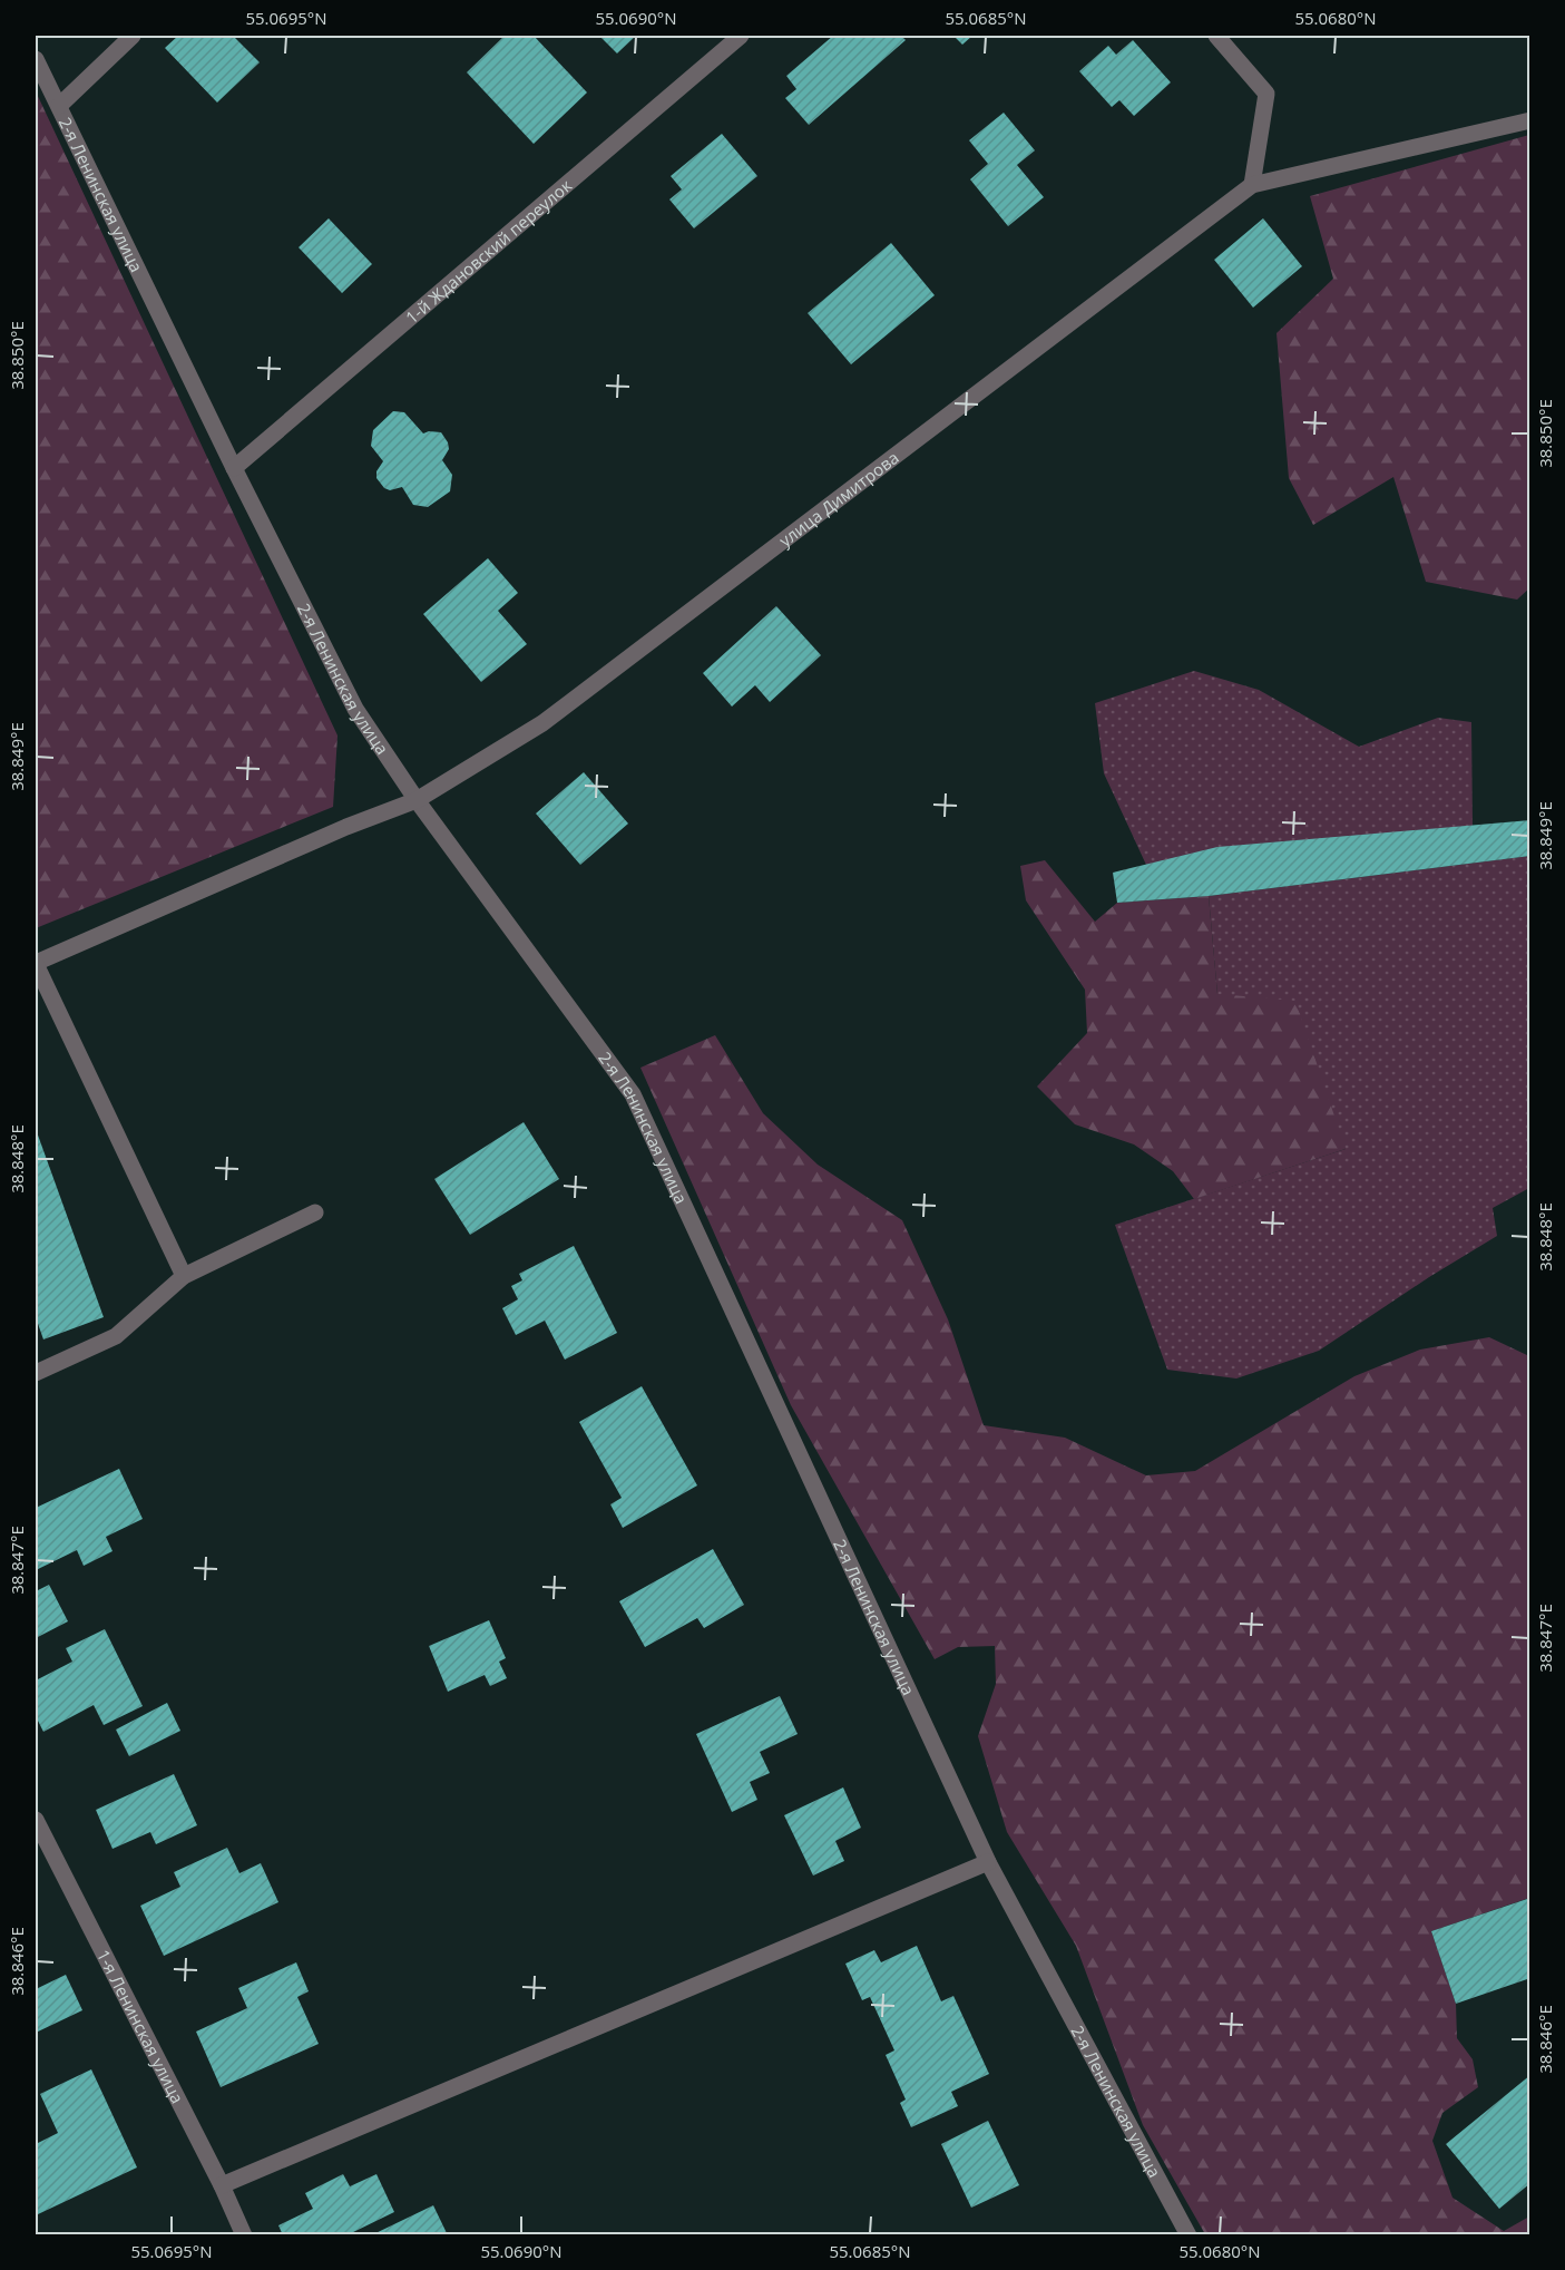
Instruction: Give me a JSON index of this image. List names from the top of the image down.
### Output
{
  "streets": {
    "street": [
      "2-я Ленинская улица",
      "1-й Ждановский переулок",
      "улица Димитрова",
      "1-я Ленинская улица"
    ]
  },
  "crossings": [
    ["2-я Ленинская улица", "1-й Ждановский переулок"],
    ["2-я Ленинская улица", "улица Димитрова"]
  ],
  "coordinates": [
    "55.0695°N",
    "55.0690°N",
    "55.0685°N",
    "55.0680°N",
    "38.850°E",
    "38.849°E",
    "38.848°E",
    "38.847°E",
    "38.846°E"
  ]
}
